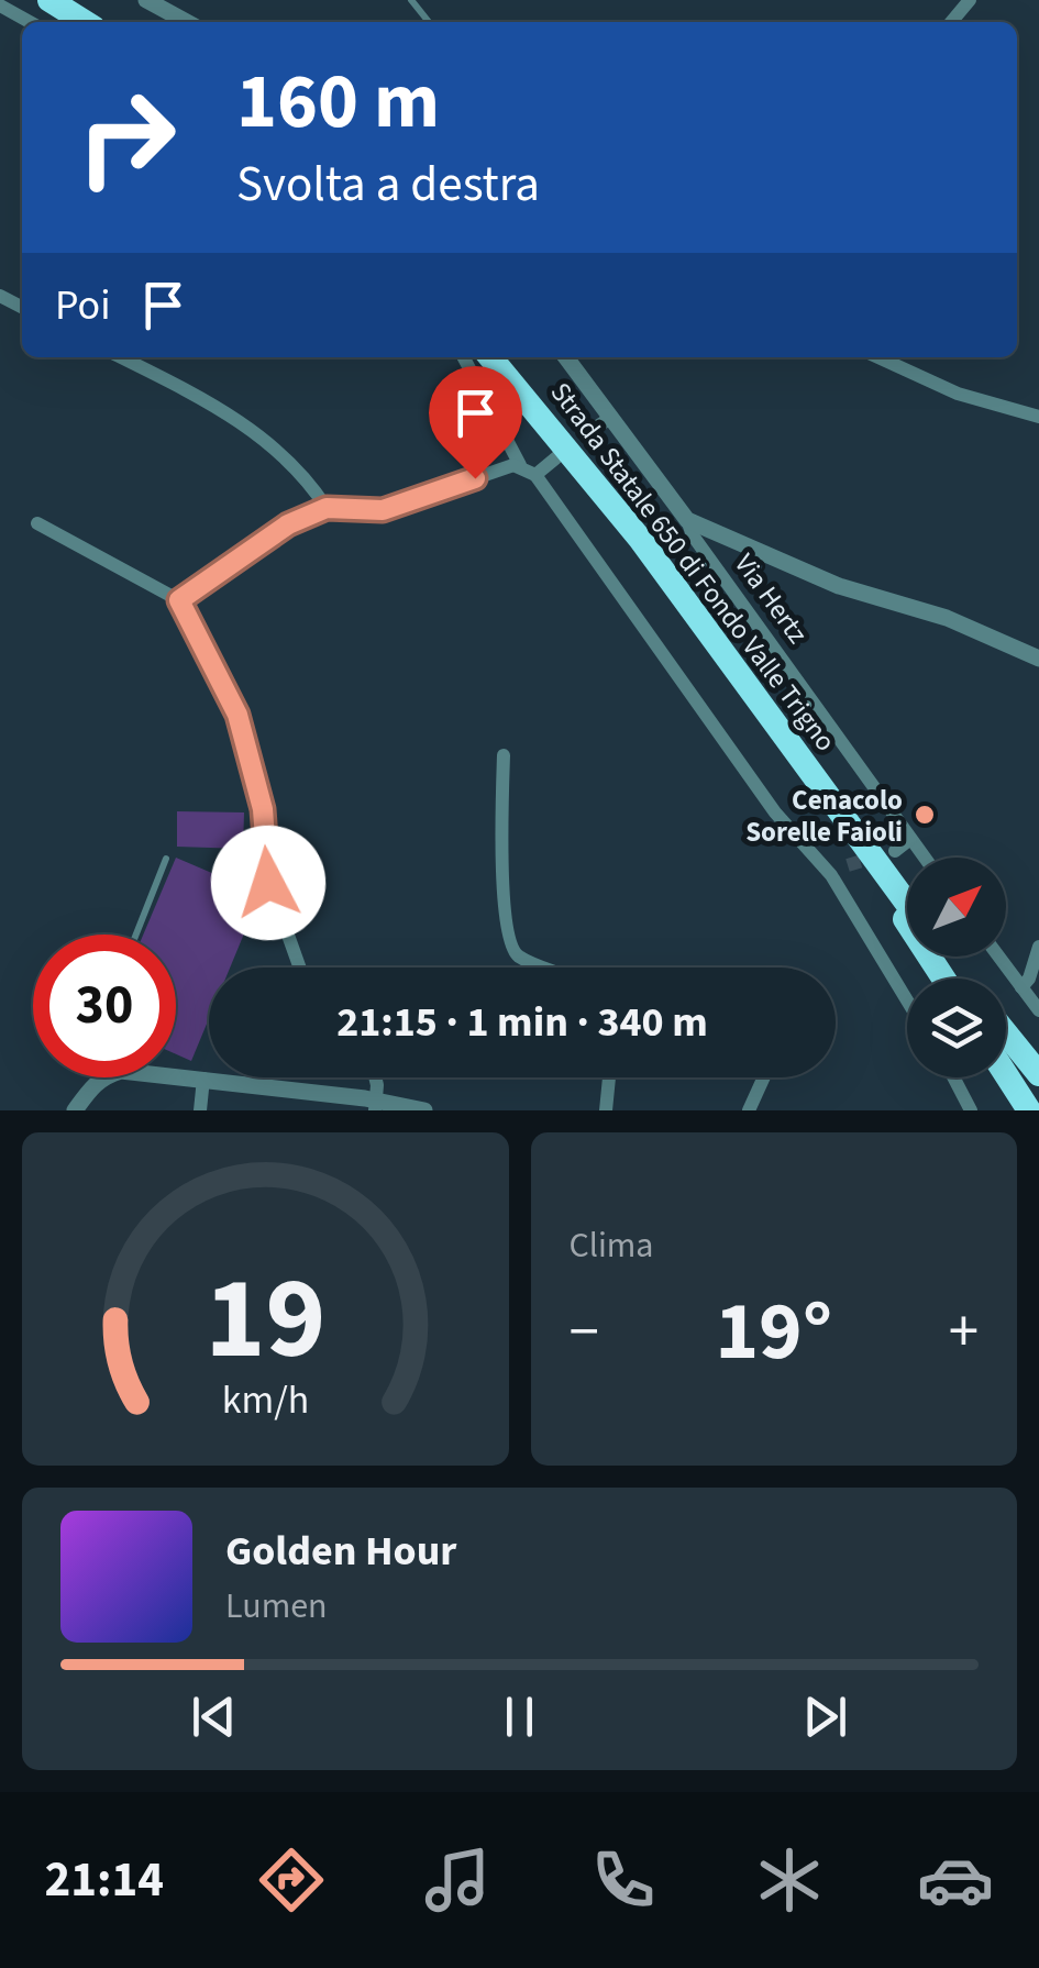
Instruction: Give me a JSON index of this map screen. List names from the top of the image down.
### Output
{
  "streets": {
    "highway": ["Strada Statale 650 di Fondo Valle Trigno"],
    "street": ["Via Hertz"]
  },
  "places": ["Cenacolo Sorelle Faioli"],
  "north": "top right",
  "page": {
    "turn": ["160 m", "Svolta a destra"],
    "then": "Poi",
    "limit": "30",
    "trip": "21:15 · 1 min · 340 m",
    "tile": "Clima",
    "heat": ["−", "19°", "+"],
    "song": ["Golden Hour", "Lumen"],
    "tabs": "21:14",
    "gauge": ["19", "km/h"]
  }
}
